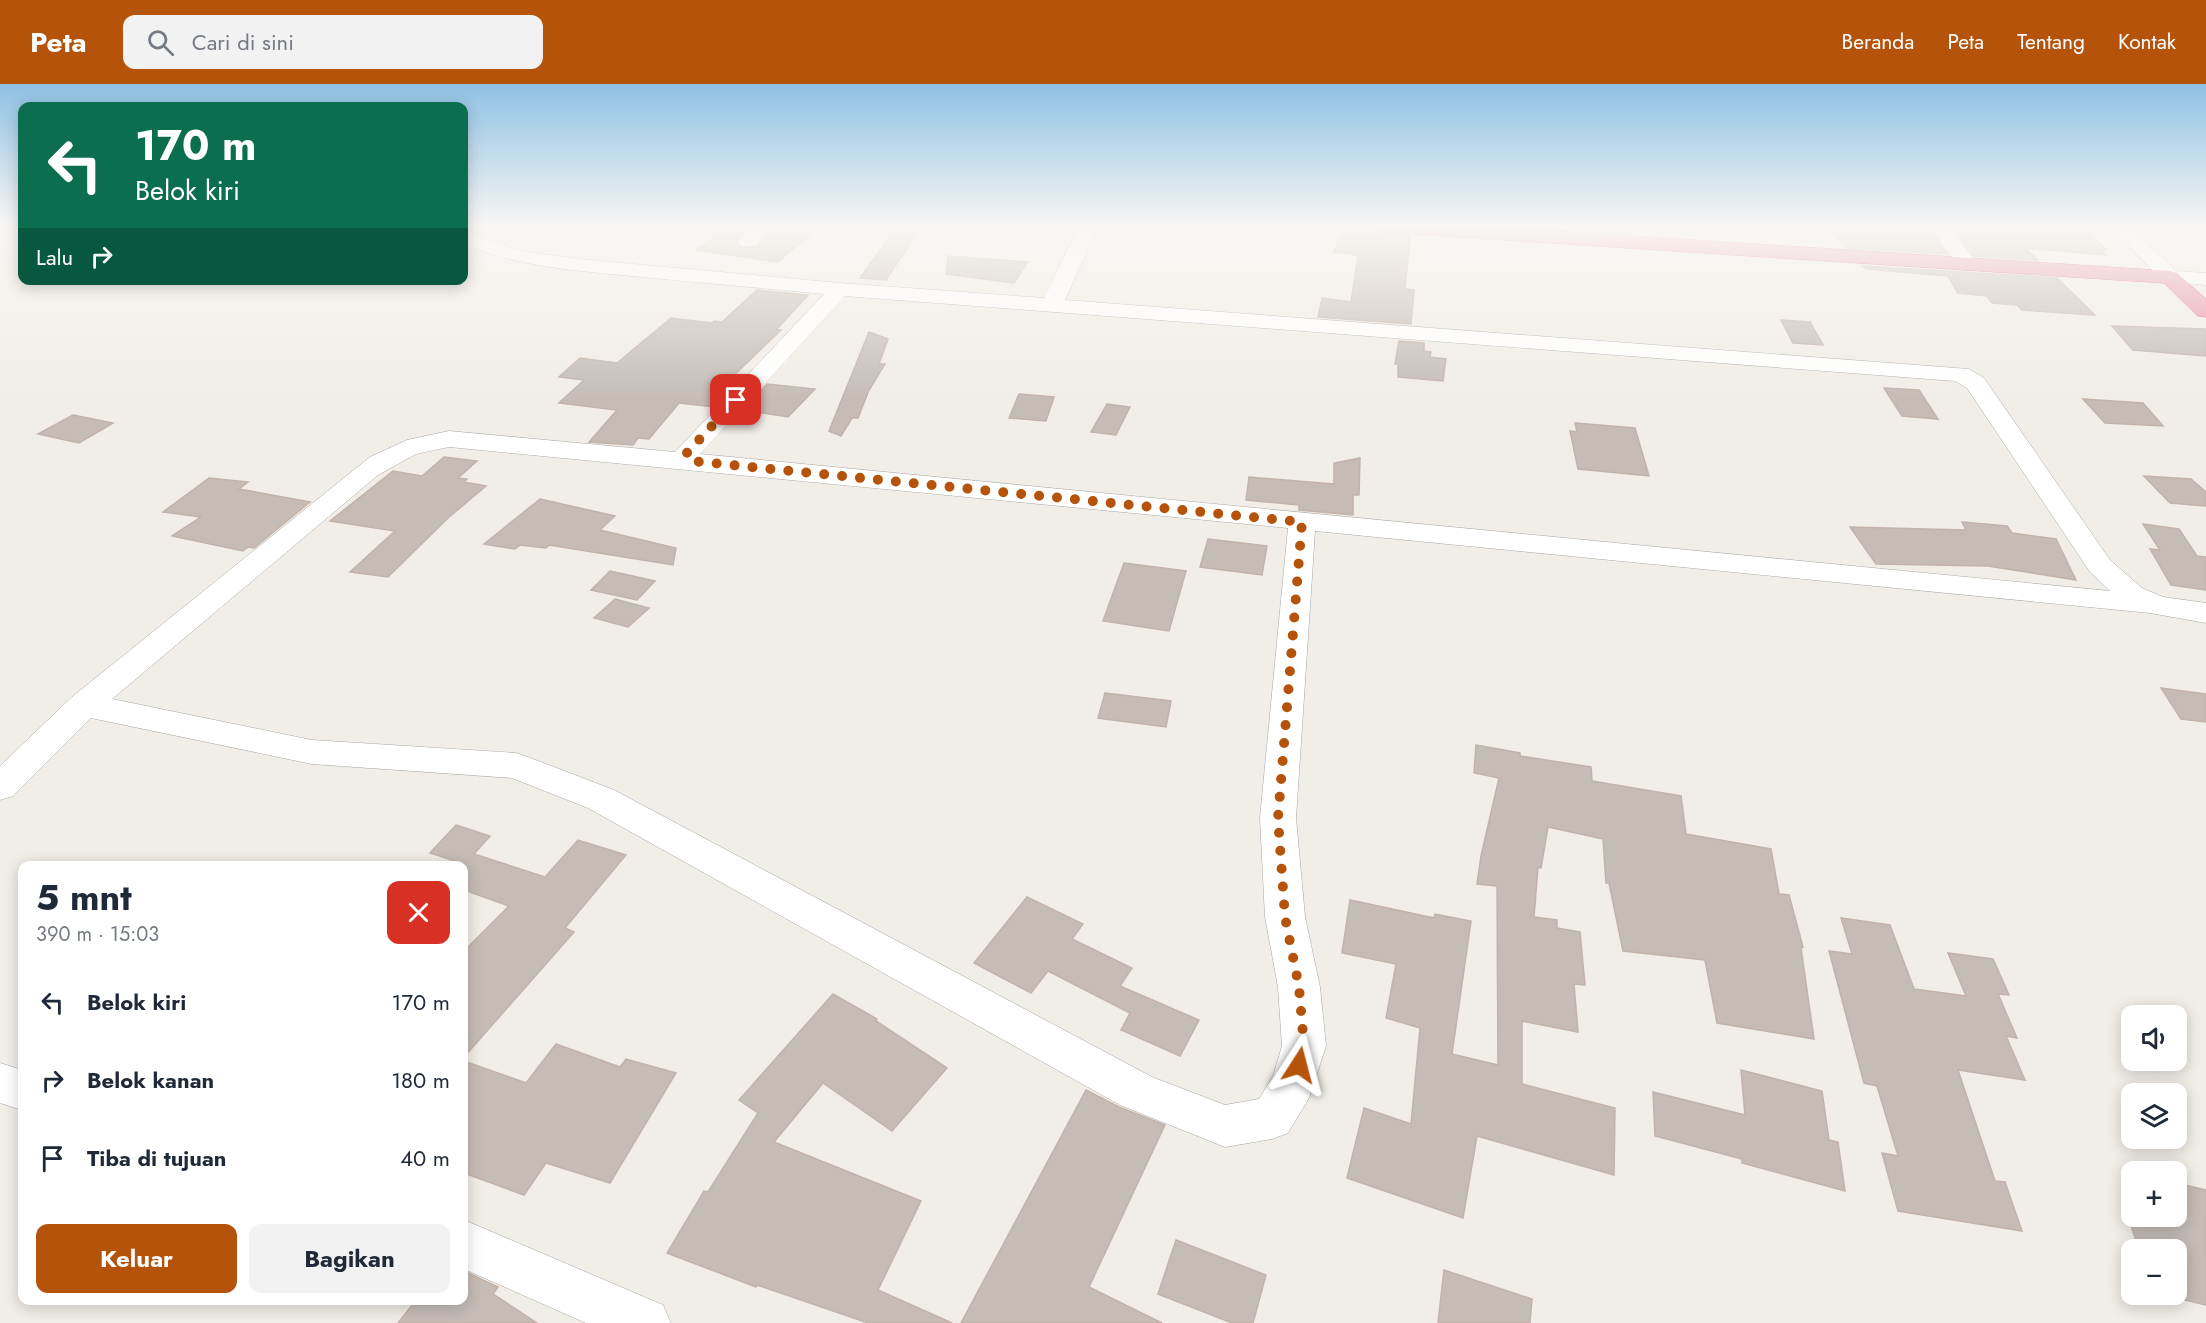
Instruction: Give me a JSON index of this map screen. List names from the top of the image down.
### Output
{
  "page": {
    "header": "Peta",
    "search": "Cari di sini",
    "nav": [
      "Beranda",
      "Peta",
      "Tentang",
      "Kontak"
    ],
    "turn": ["170 m", "Belok kiri"],
    "then": "Lalu",
    "heading": ["5 mnt", "390 m · 15:03"],
    "list": [
      {
        "name": "Belok kiri",
        "value": "170 m"
      },
      {
        "name": "Belok kanan",
        "value": "180 m"
      },
      {
        "name": "Tiba di tujuan",
        "value": "40 m"
      }
    ],
    "map_buttons": ["+", "−"],
    "buttons": ["Keluar", "Bagikan"]
  }
}
